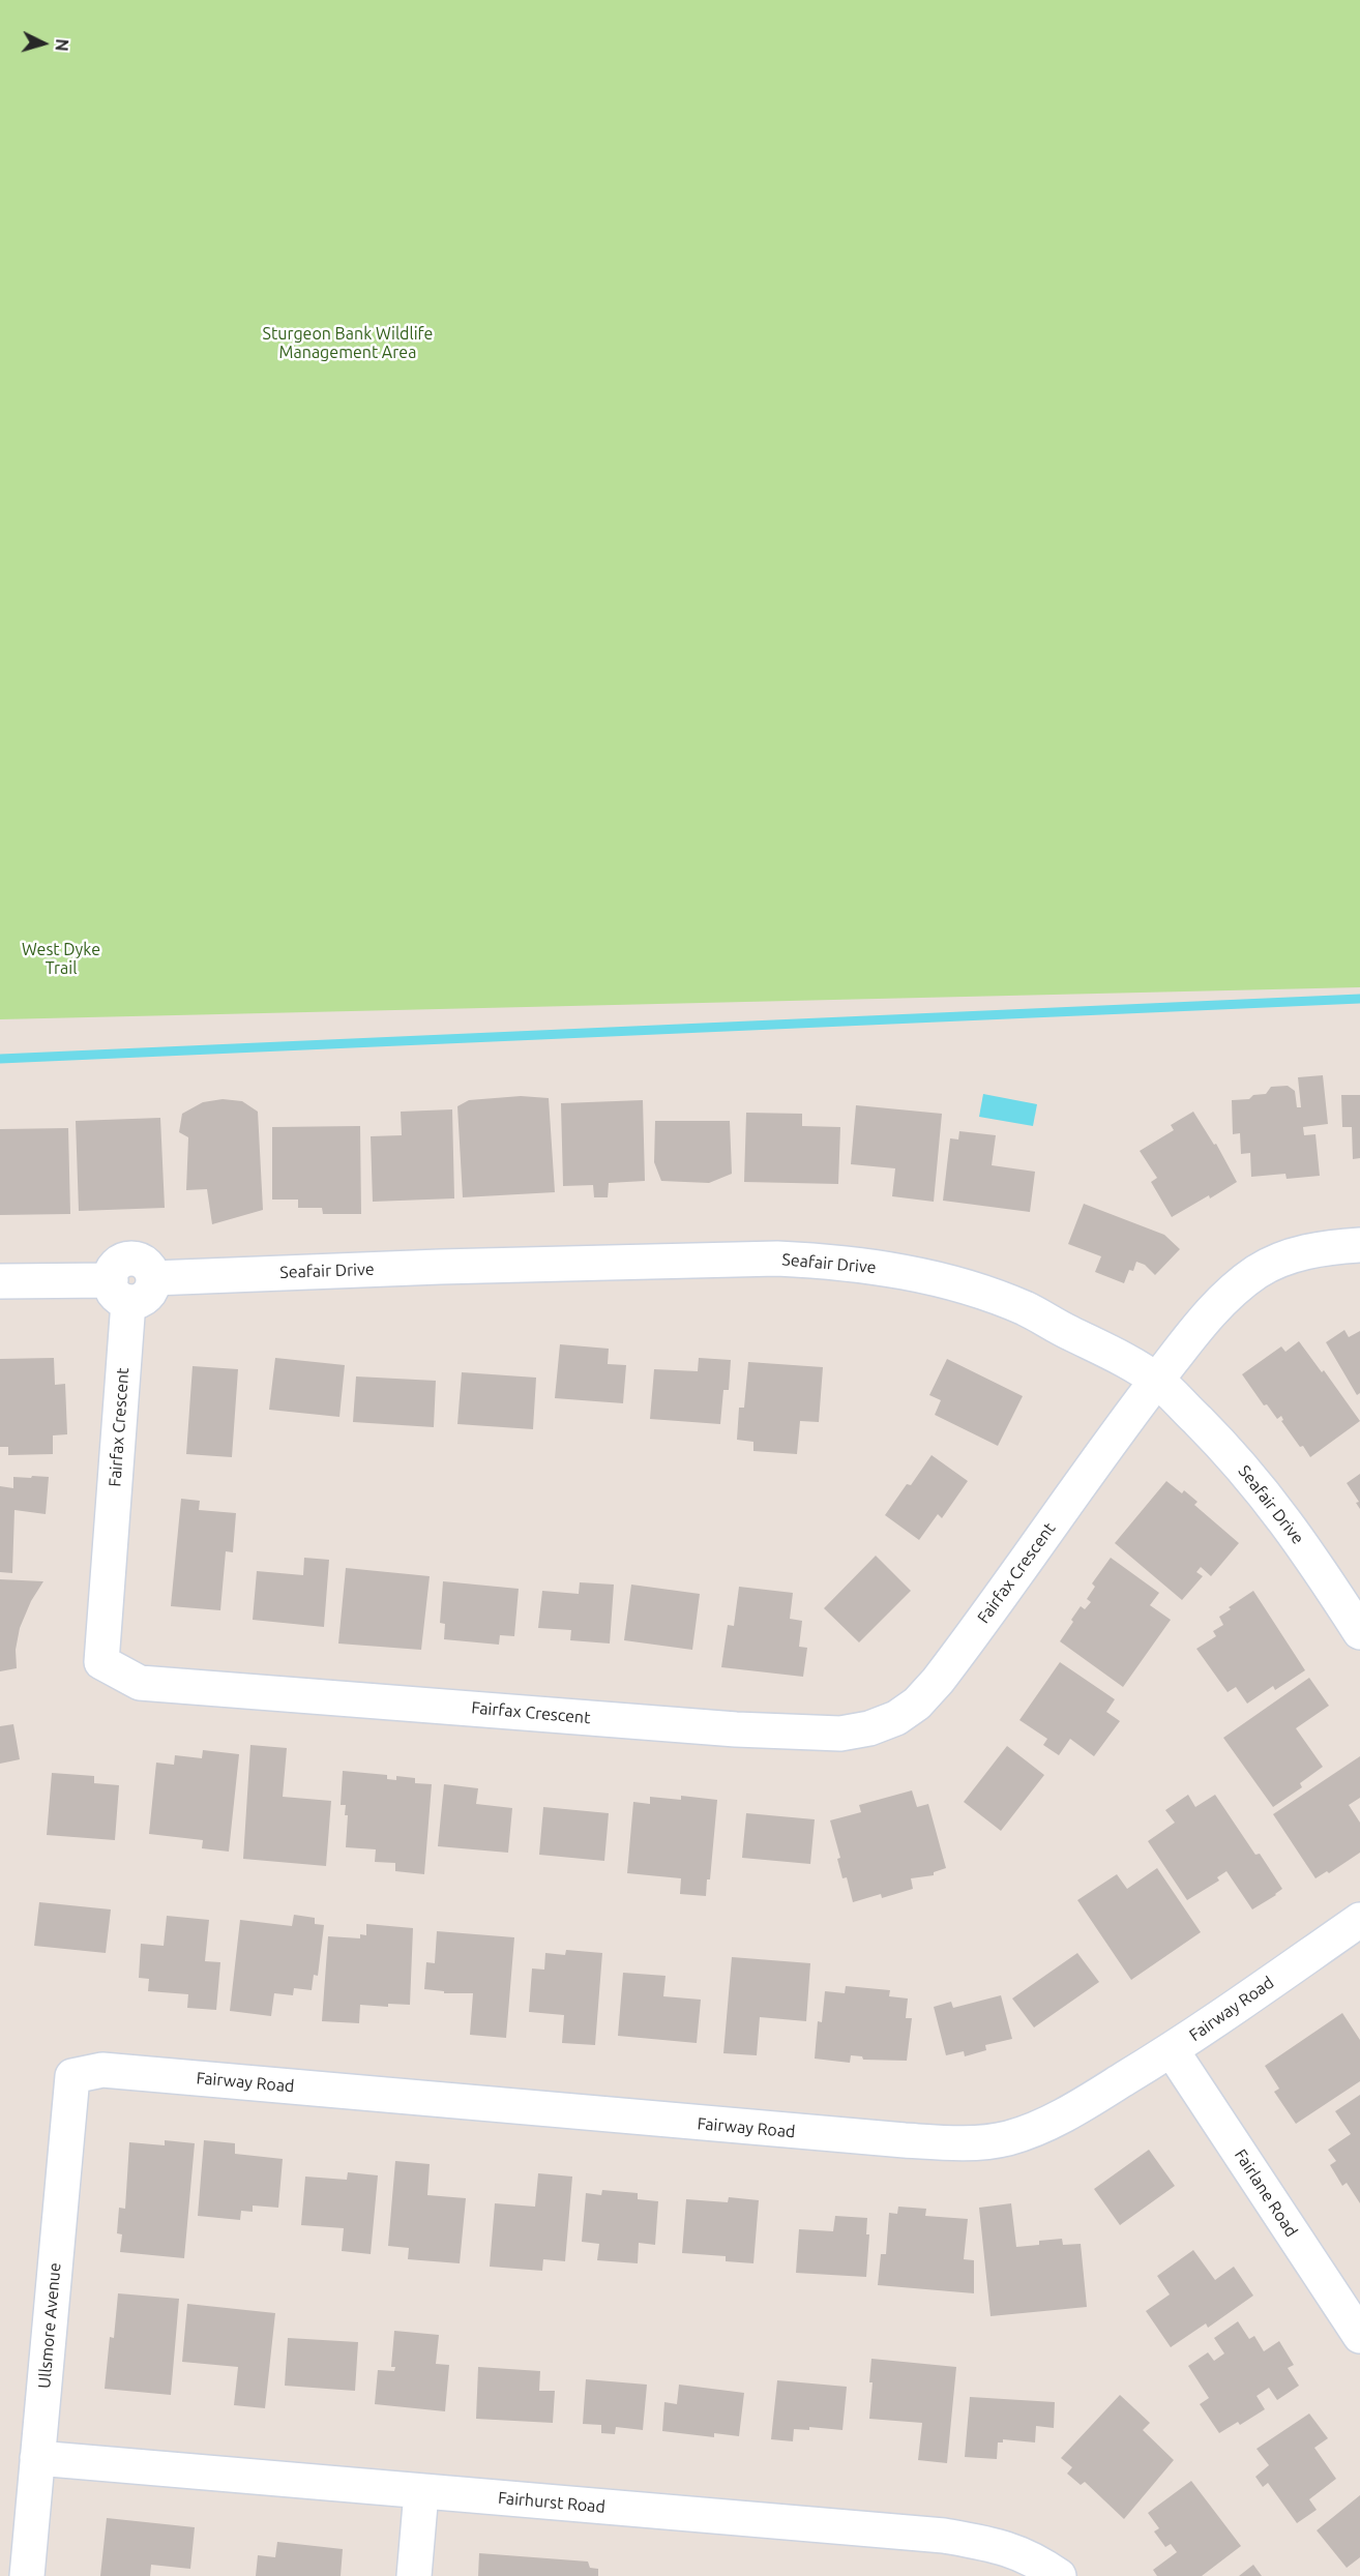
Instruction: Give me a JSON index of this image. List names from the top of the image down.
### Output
{
  "streets": {
    "street": [
      "Seafair Drive",
      "Fairfax Crescent",
      "Fairway Road",
      "Fairlane Road",
      "Ullsmore Avenue",
      "Fairhurst Road"
    ]
  },
  "crossings": [
    ["Seafair Drive", "Fairfax Crescent"],
    ["Fairway Road", "Fairlane Road"],
    ["Fairway Road", "Ullsmore Avenue"],
    ["Ullsmore Avenue", "Fairhurst Road"]
  ],
  "parks": ["Sturgeon Bank Wildlife Management Area", "West Dyke Trail"],
  "north": "right"
}
